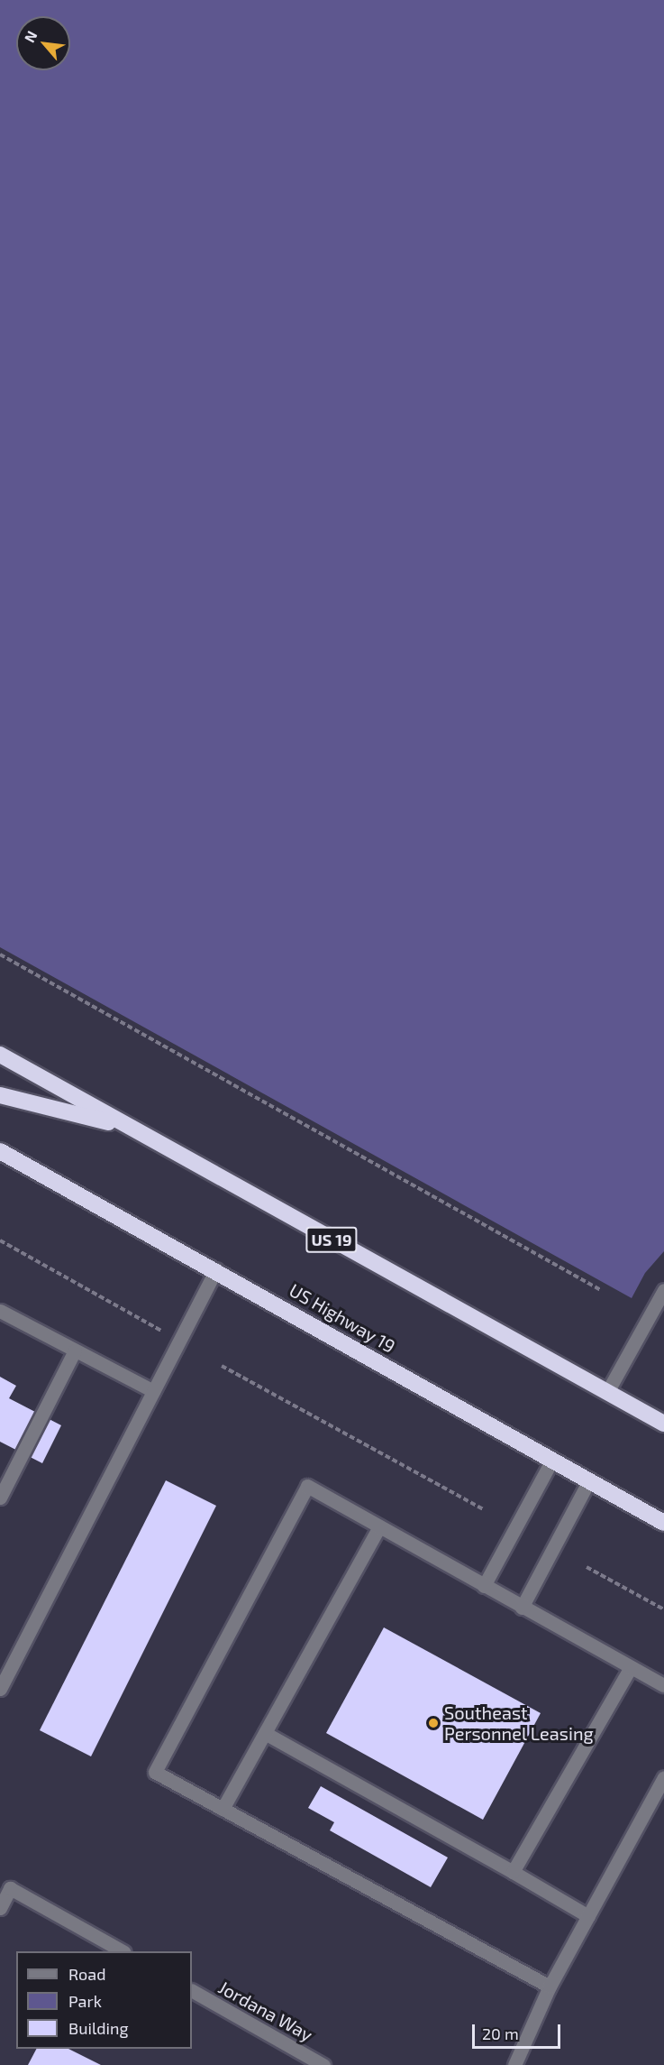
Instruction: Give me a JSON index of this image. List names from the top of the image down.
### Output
{
  "streets": {
    "highway": ["US 19", "US Highway 19"],
    "street": ["Jordana Way"]
  },
  "places": ["Southeast Personnel Leasing"],
  "legend": ["Road", "Park", "Building"],
  "scale_bar": "20 m",
  "north": "top left"
}
